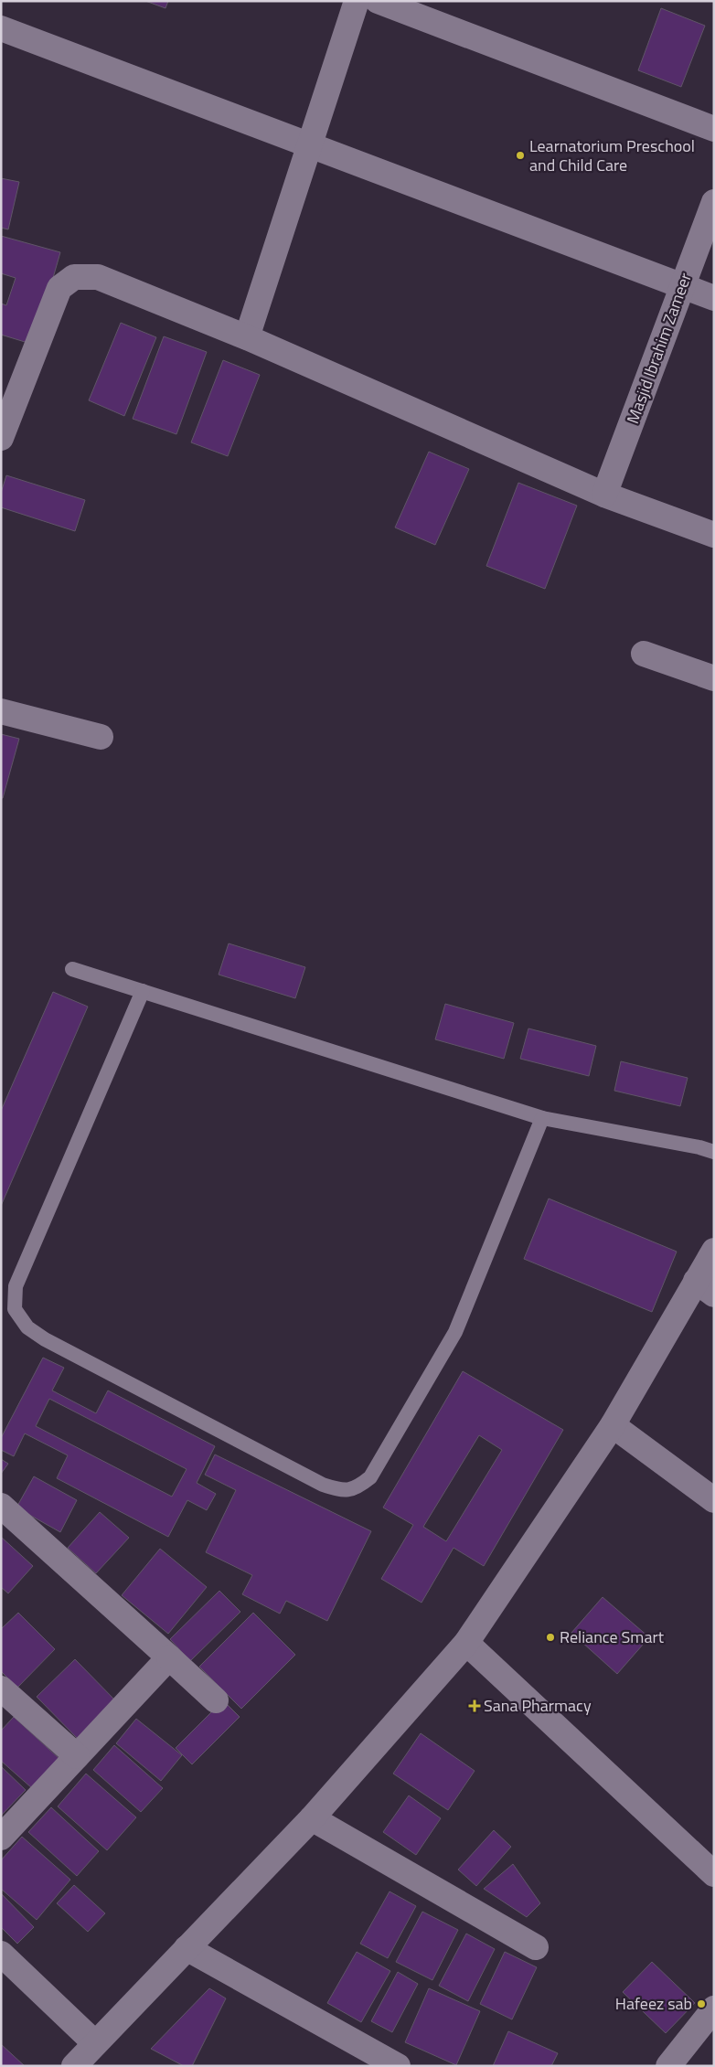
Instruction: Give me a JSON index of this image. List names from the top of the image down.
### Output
{
  "streets": {
    "street": ["Masjid Ibrahim Zameer"]
  },
  "places": {
    "other": ["Learnatorium Preschool and Child Care", "Reliance Smart", "Hafeez sab"],
    "health": ["Sana Pharmacy"]
  }
}
